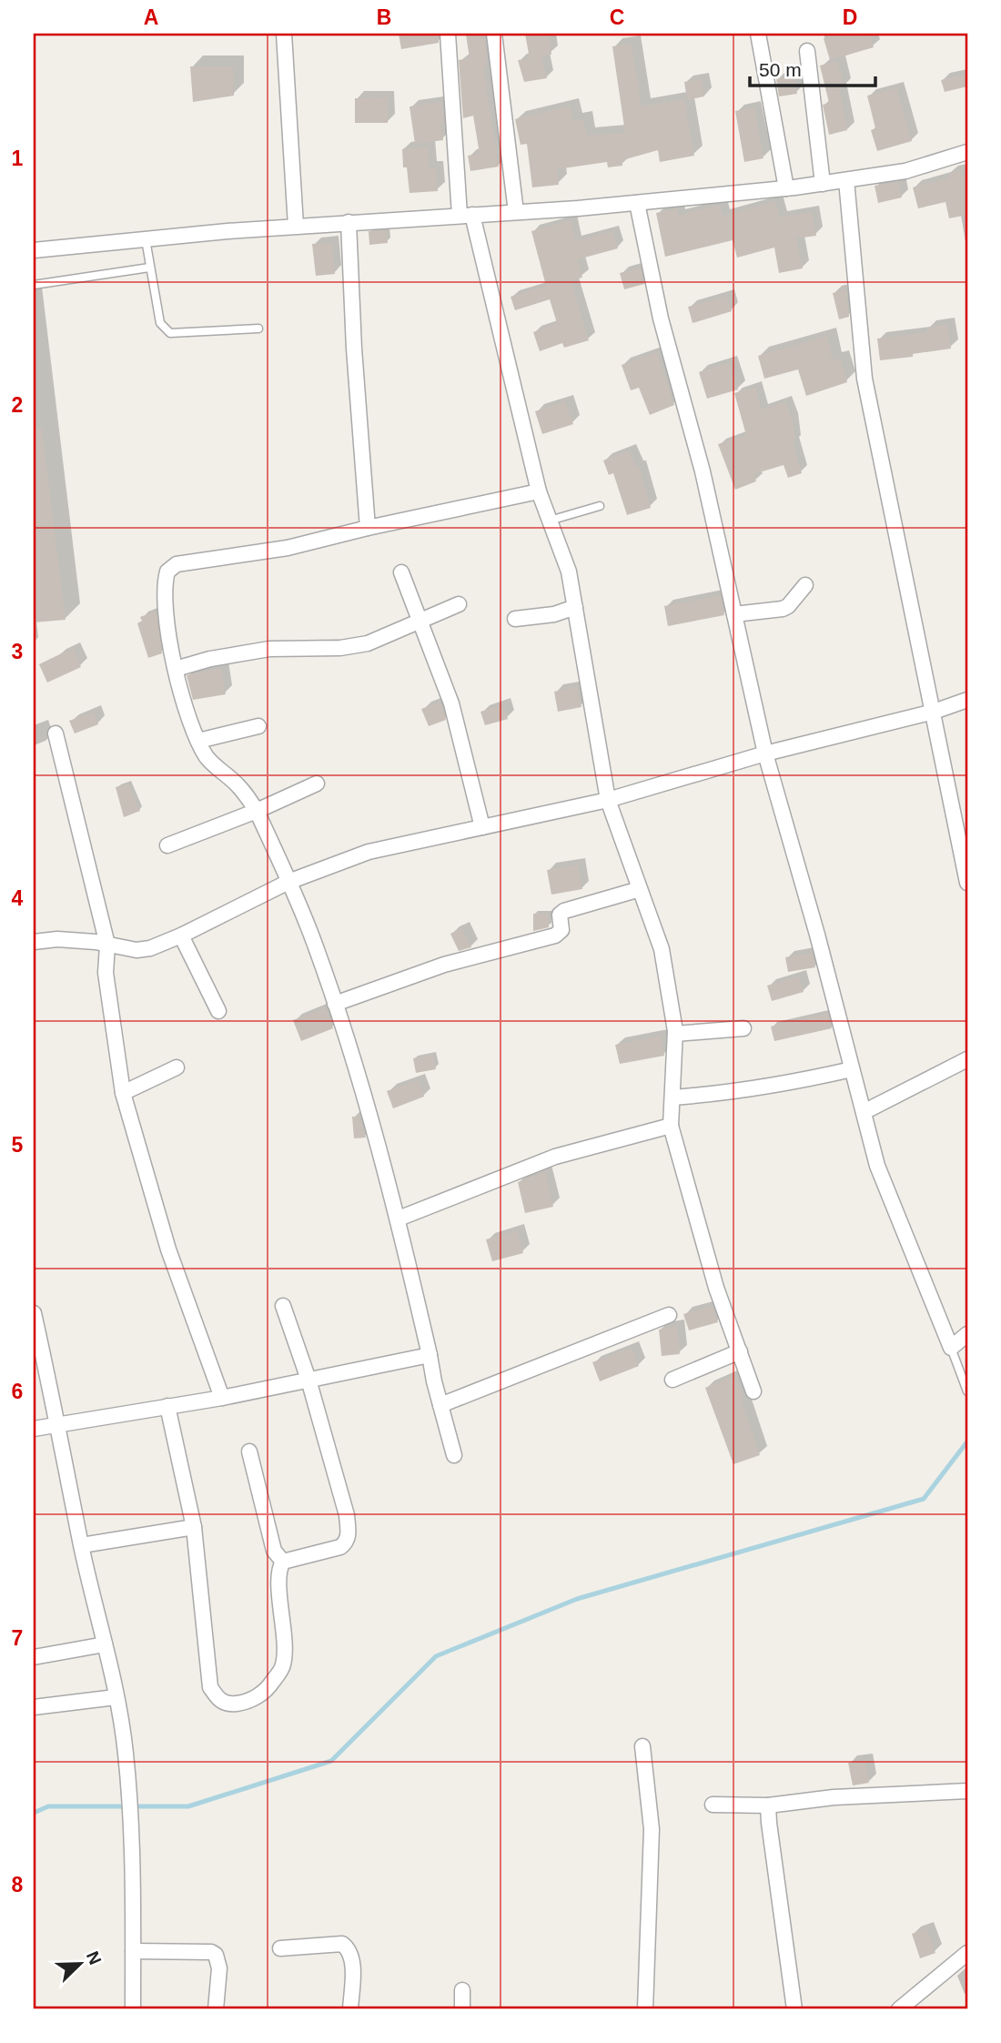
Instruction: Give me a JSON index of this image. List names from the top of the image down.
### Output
{
  "scale_bar": "50 m",
  "north": "top right",
  "grid": {
    "columns": [
      "A",
      "B",
      "C",
      "D"
    ],
    "rows": [
      "1",
      "2",
      "3",
      "4",
      "5",
      "6",
      "7",
      "8"
    ]
  }
}
